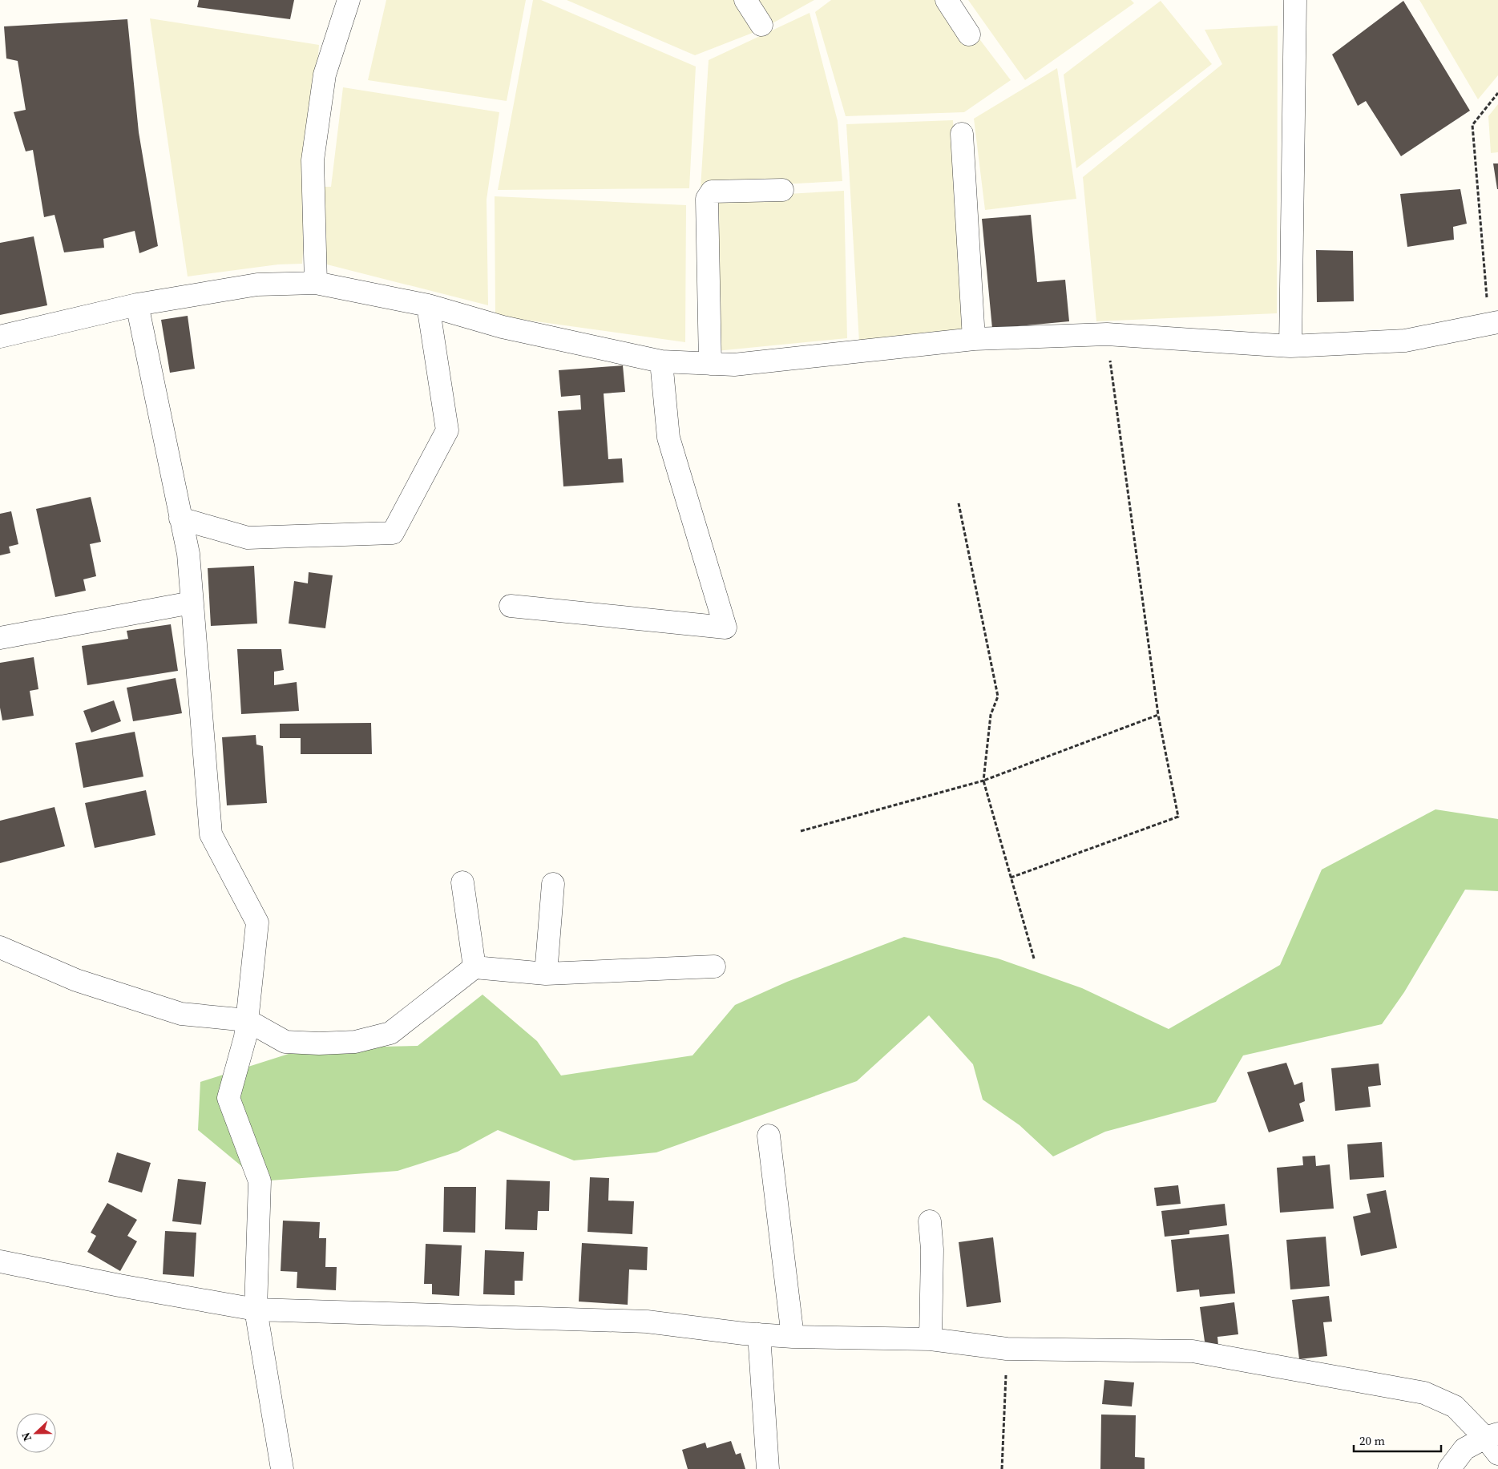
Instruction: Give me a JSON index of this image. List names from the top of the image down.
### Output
{
  "scale_bar": "20 m",
  "north": "left"
}
